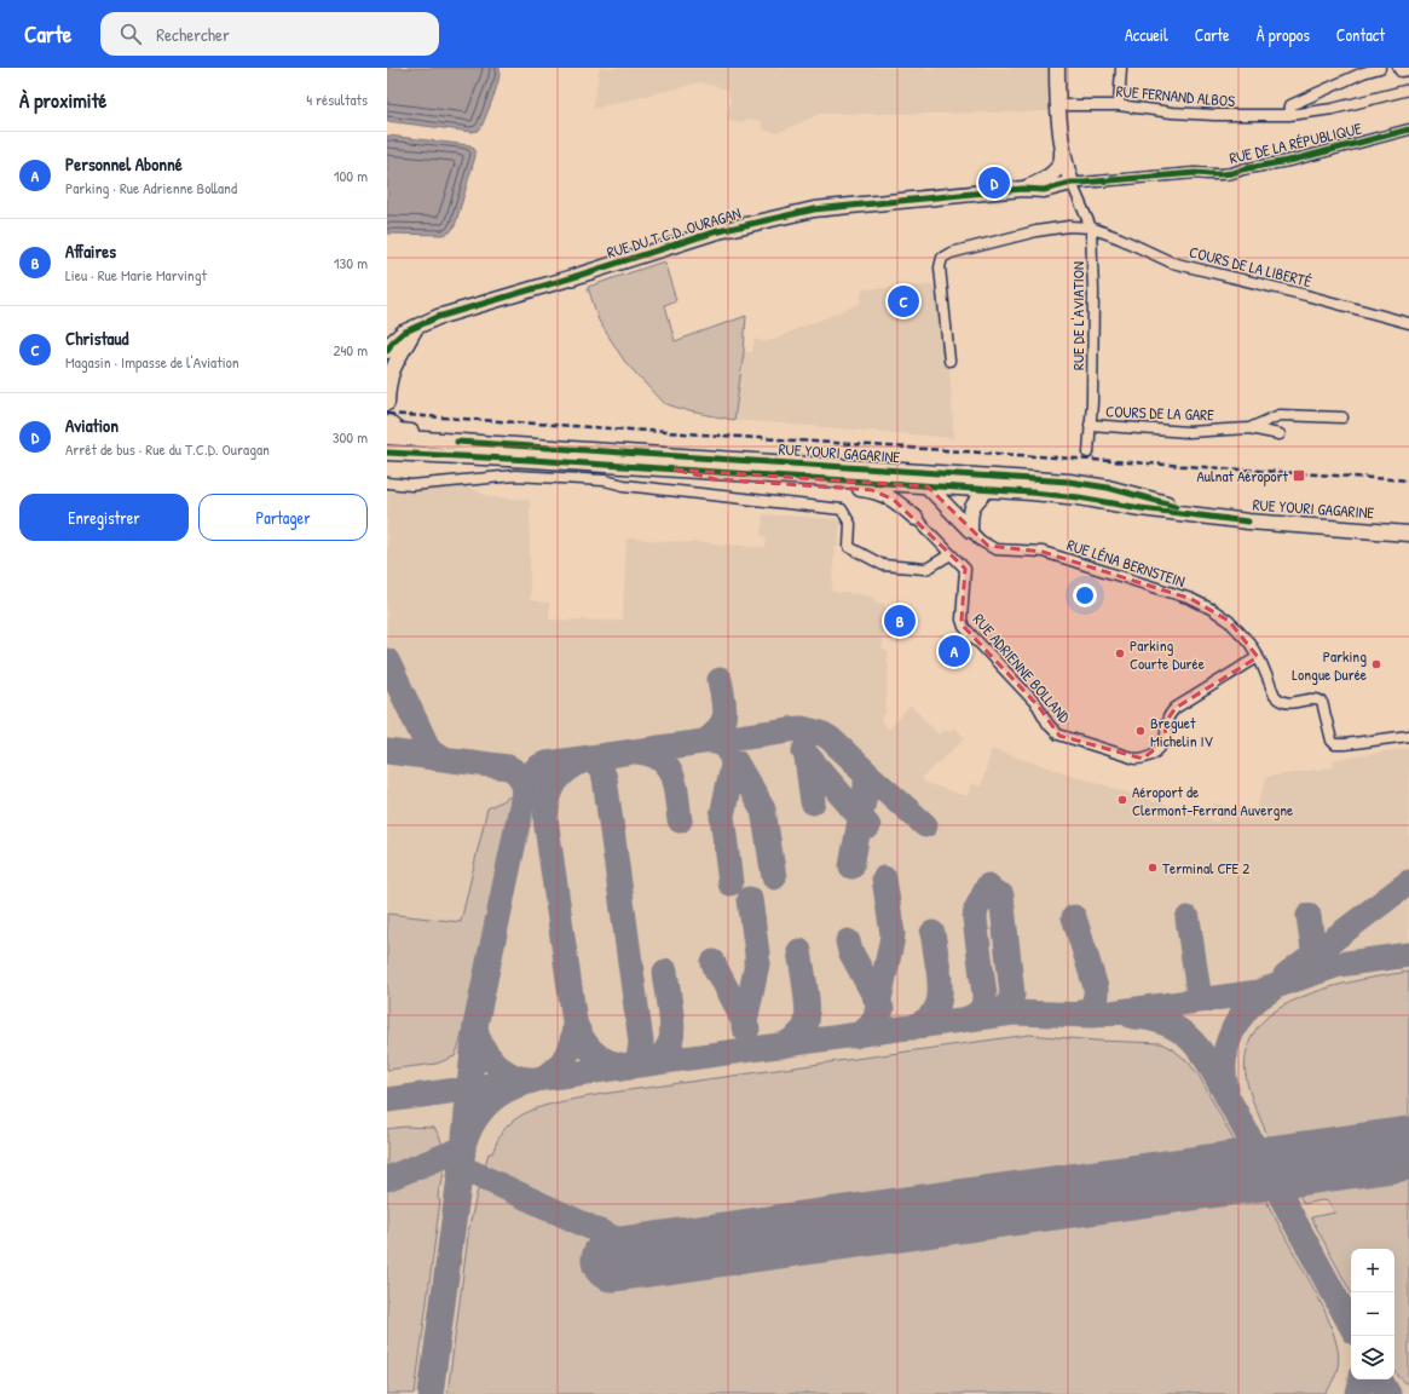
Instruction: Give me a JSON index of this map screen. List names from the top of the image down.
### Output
{
  "streets": {
    "main road": ["RUE DU T.C.D. OURAGAN", "RUE YOURI GAGARINE"],
    "street": [
      "RUE FERNAND ALBOS",
      "RUE DE LA RÉPUBLIQUE",
      "COURS DE LA LIBERTÉ",
      "RUE DE L'AVIATION",
      "COURS DE LA GARE",
      "RUE LÉNA BERNSTEIN",
      "RUE ADRIENNE BOLLAND"
    ]
  },
  "crossings": [
    ["RUE DE LA RÉPUBLIQUE", "RUE DU T.C.D. OURAGAN"],
    ["RUE DE LA RÉPUBLIQUE", "RUE DE L'AVIATION"],
    ["RUE DU T.C.D. OURAGAN", "RUE DE L'AVIATION"],
    ["COURS DE LA LIBERTÉ", "RUE DE L'AVIATION"],
    ["RUE DE L'AVIATION", "COURS DE LA GARE"],
    ["RUE LÉNA BERNSTEIN", "RUE ADRIENNE BOLLAND"]
  ],
  "places": {
    "transit": ["Aulnat Aéroport"],
    "other": [
      "Parking Courte Durée",
      "Parking Longue Durée",
      "Breguet Michelin IV",
      "Aéroport de Clermont-Ferrand Auvergne",
      "Terminal CFE 2"
    ]
  },
  "page": {
    "header": "Carte",
    "search": "Rechercher",
    "nav": [
      "Accueil",
      "Carte",
      "À propos",
      "Contact"
    ],
    "heading": ["À proximité", "4 résultats"],
    "list": [
      {
        "mark": "A",
        "name": "Personnel Abonné",
        "note": "Parking · Rue Adrienne Bolland",
        "value": "100 m"
      },
      {
        "mark": "B",
        "name": "Affaires",
        "note": "Lieu · Rue Marie Marvingt",
        "value": "130 m"
      },
      {
        "mark": "C",
        "name": "Christaud",
        "note": "Magasin · Impasse de l'Aviation",
        "value": "240 m"
      },
      {
        "mark": "D",
        "name": "Aviation",
        "note": "Arrêt de bus · Rue du T.C.D. Ouragan",
        "value": "300 m"
      }
    ],
    "pins": [
      "D",
      "C",
      "B",
      "A"
    ],
    "buttons": ["Enregistrer", "Partager"],
    "map_buttons": ["+", "−"]
  }
}
